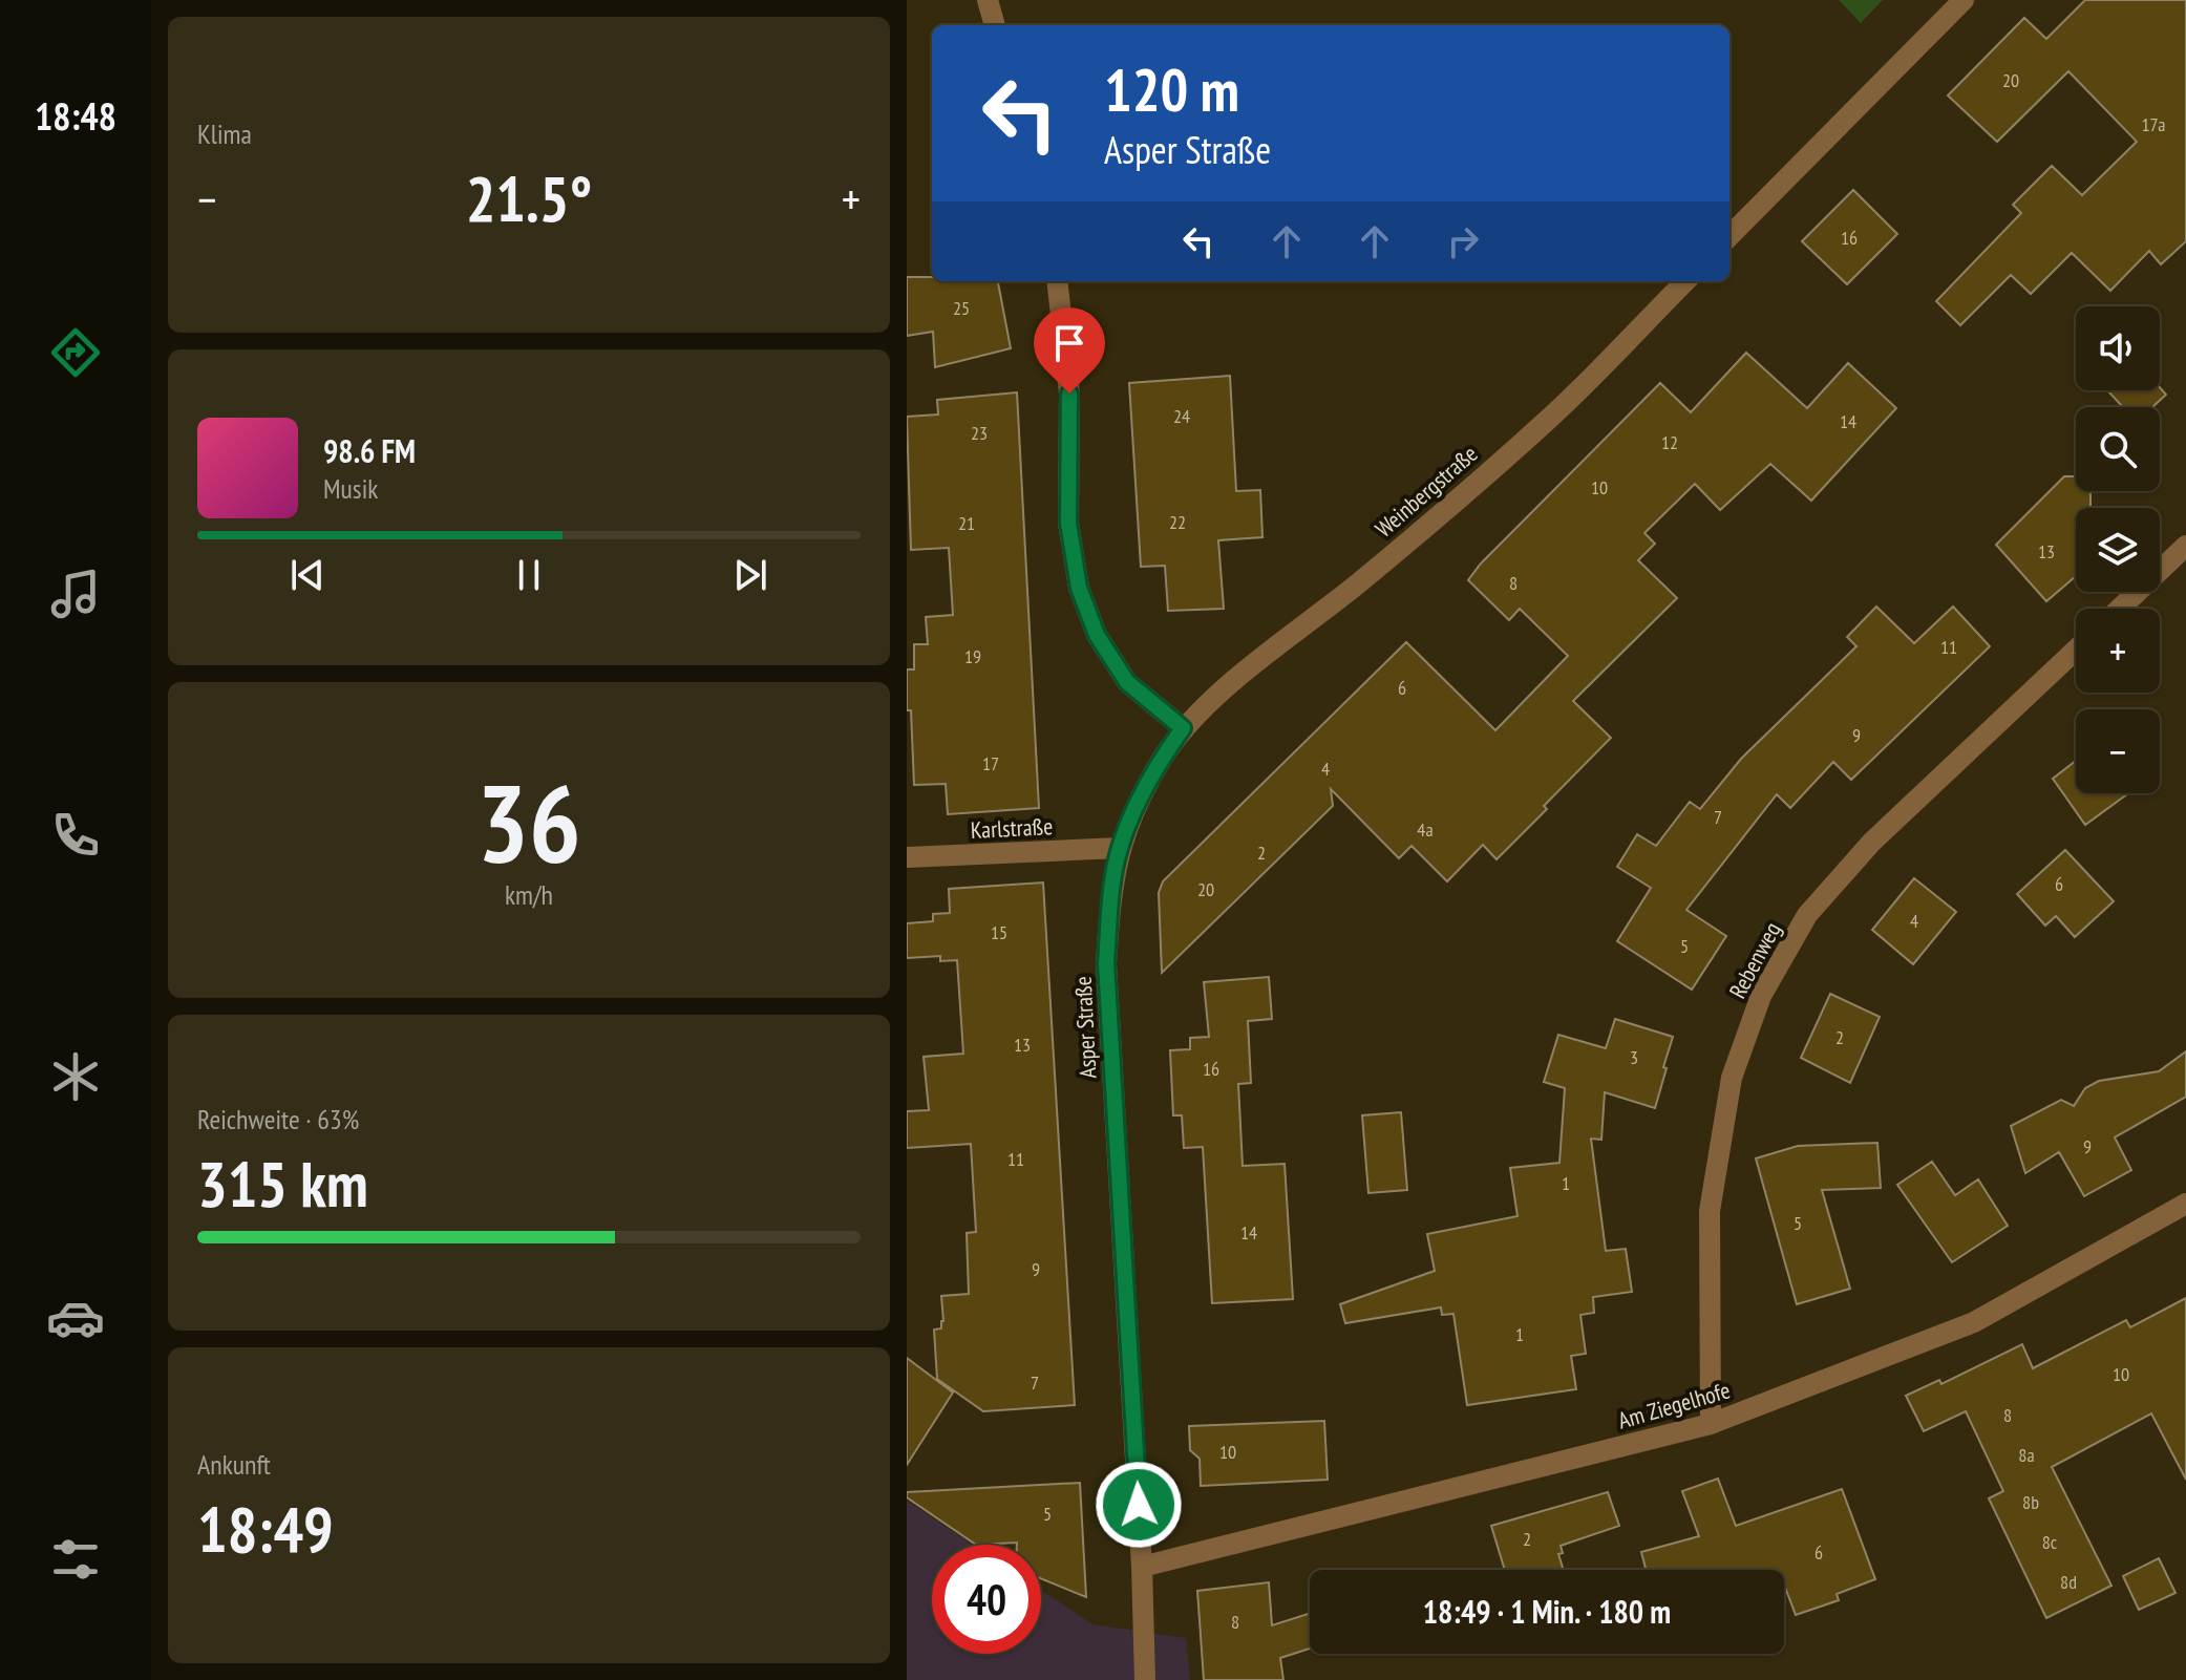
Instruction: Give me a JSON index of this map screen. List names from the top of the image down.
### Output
{
  "streets": {
    "street": [
      "Weinbergstraße",
      "Karlstraße",
      "Rebenweg",
      "Asper Straße",
      "Am Ziegelhofe"
    ]
  },
  "crossings": [
    ["Weinbergstraße", "Asper Straße"],
    ["Karlstraße", "Asper Straße"],
    ["Rebenweg", "Am Ziegelhofe"],
    ["Asper Straße", "Am Ziegelhofe"]
  ],
  "house_numbers": [
    "20",
    "17a",
    "16",
    "25",
    "24",
    "14",
    "23",
    "12",
    "10",
    "22",
    "21",
    "13",
    "8",
    "11",
    "19",
    "6",
    "9",
    "17",
    "4",
    "7",
    "4a",
    "2",
    "6",
    "20",
    "4",
    "15",
    "5",
    "2",
    "13",
    "3",
    "16",
    "9",
    "11",
    "1",
    "5",
    "14",
    "9",
    "1",
    "10",
    "7",
    "8",
    "10",
    "8a",
    "8b",
    "5",
    "2",
    "8c",
    "6",
    "8d",
    "8"
  ],
  "page": {
    "tabs": "18:48",
    "tile": [
      "Klima",
      ["36", "km/h"],
      ["Reichweite · 63%", "315 km"],
      ["Ankunft", "18:49"]
    ],
    "turn": ["120 m", "Asper Straße"],
    "heat": ["−", "21.5°", "+"],
    "map_buttons": ["+", "−"],
    "song": ["98.6 FM", "Musik"],
    "limit": "40",
    "trip": "18:49 · 1 Min. · 180 m"
  }
}
